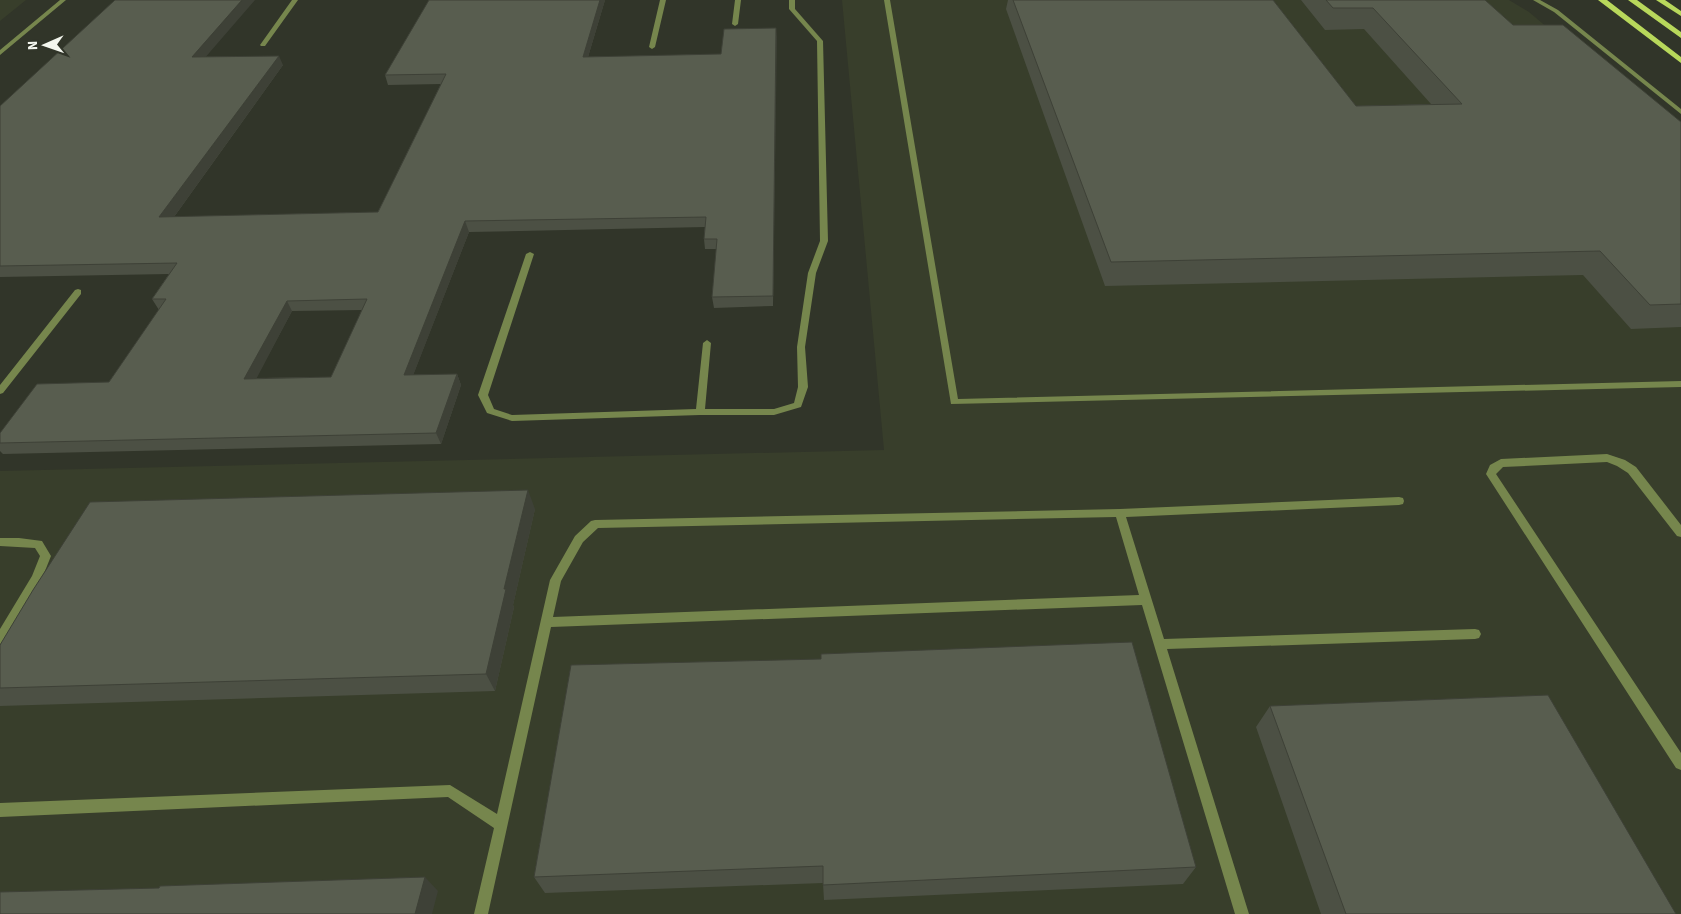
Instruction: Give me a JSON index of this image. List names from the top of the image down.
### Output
{
  "north": "left"
}
